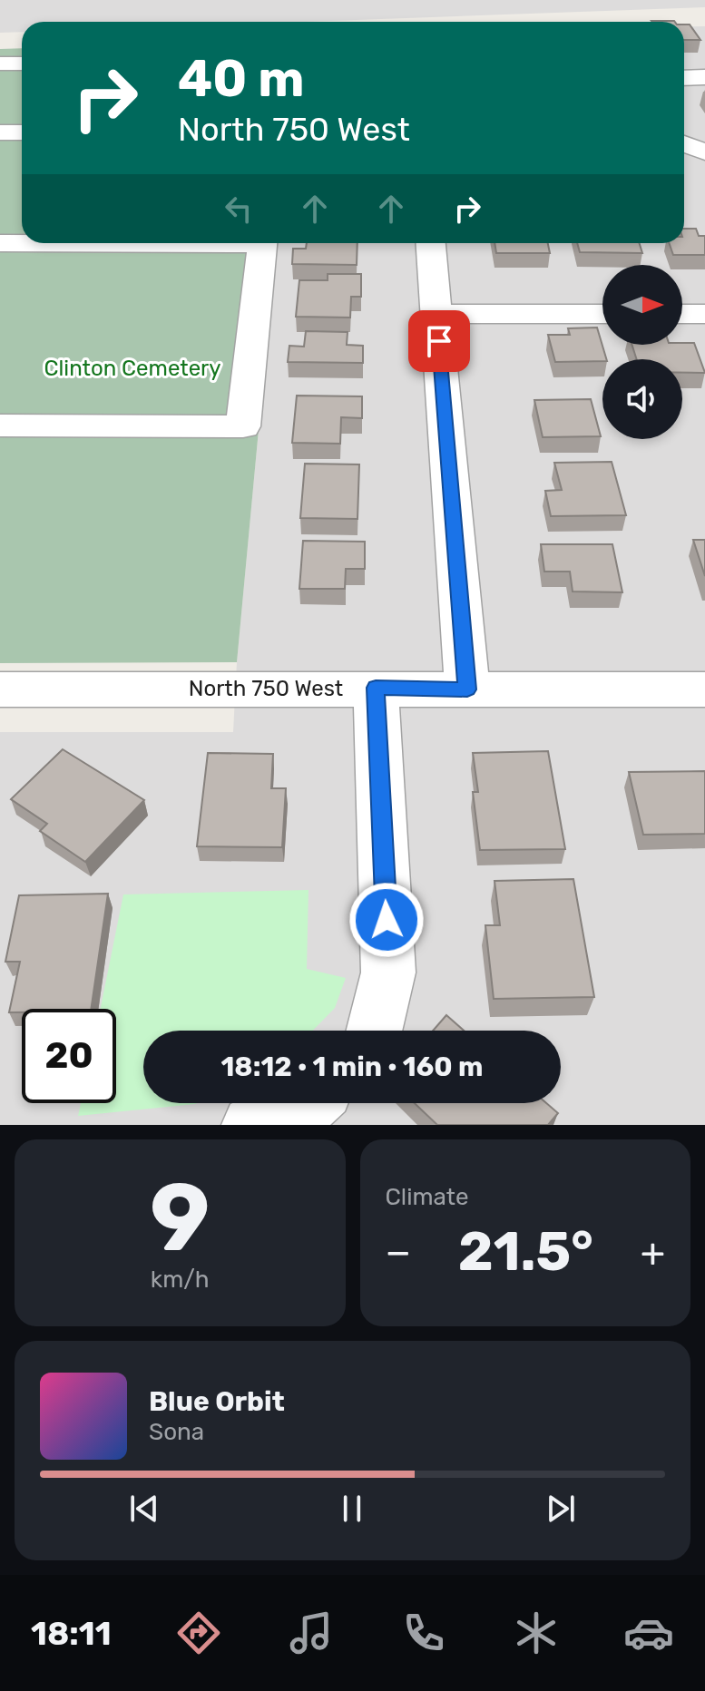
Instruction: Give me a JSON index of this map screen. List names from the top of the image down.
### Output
{
  "streets": {
    "street": ["North 750 West"]
  },
  "parks": ["Clinton Cemetery"],
  "north": "right",
  "page": {
    "turn": ["40 m", "North 750 West"],
    "limit": "20",
    "trip": "18:12 · 1 min · 160 m",
    "tile": [
      ["9", "km/h"],
      "Climate"
    ],
    "heat": ["−", "21.5°", "+"],
    "song": ["Blue Orbit", "Sona"],
    "tabs": "18:11"
  }
}
